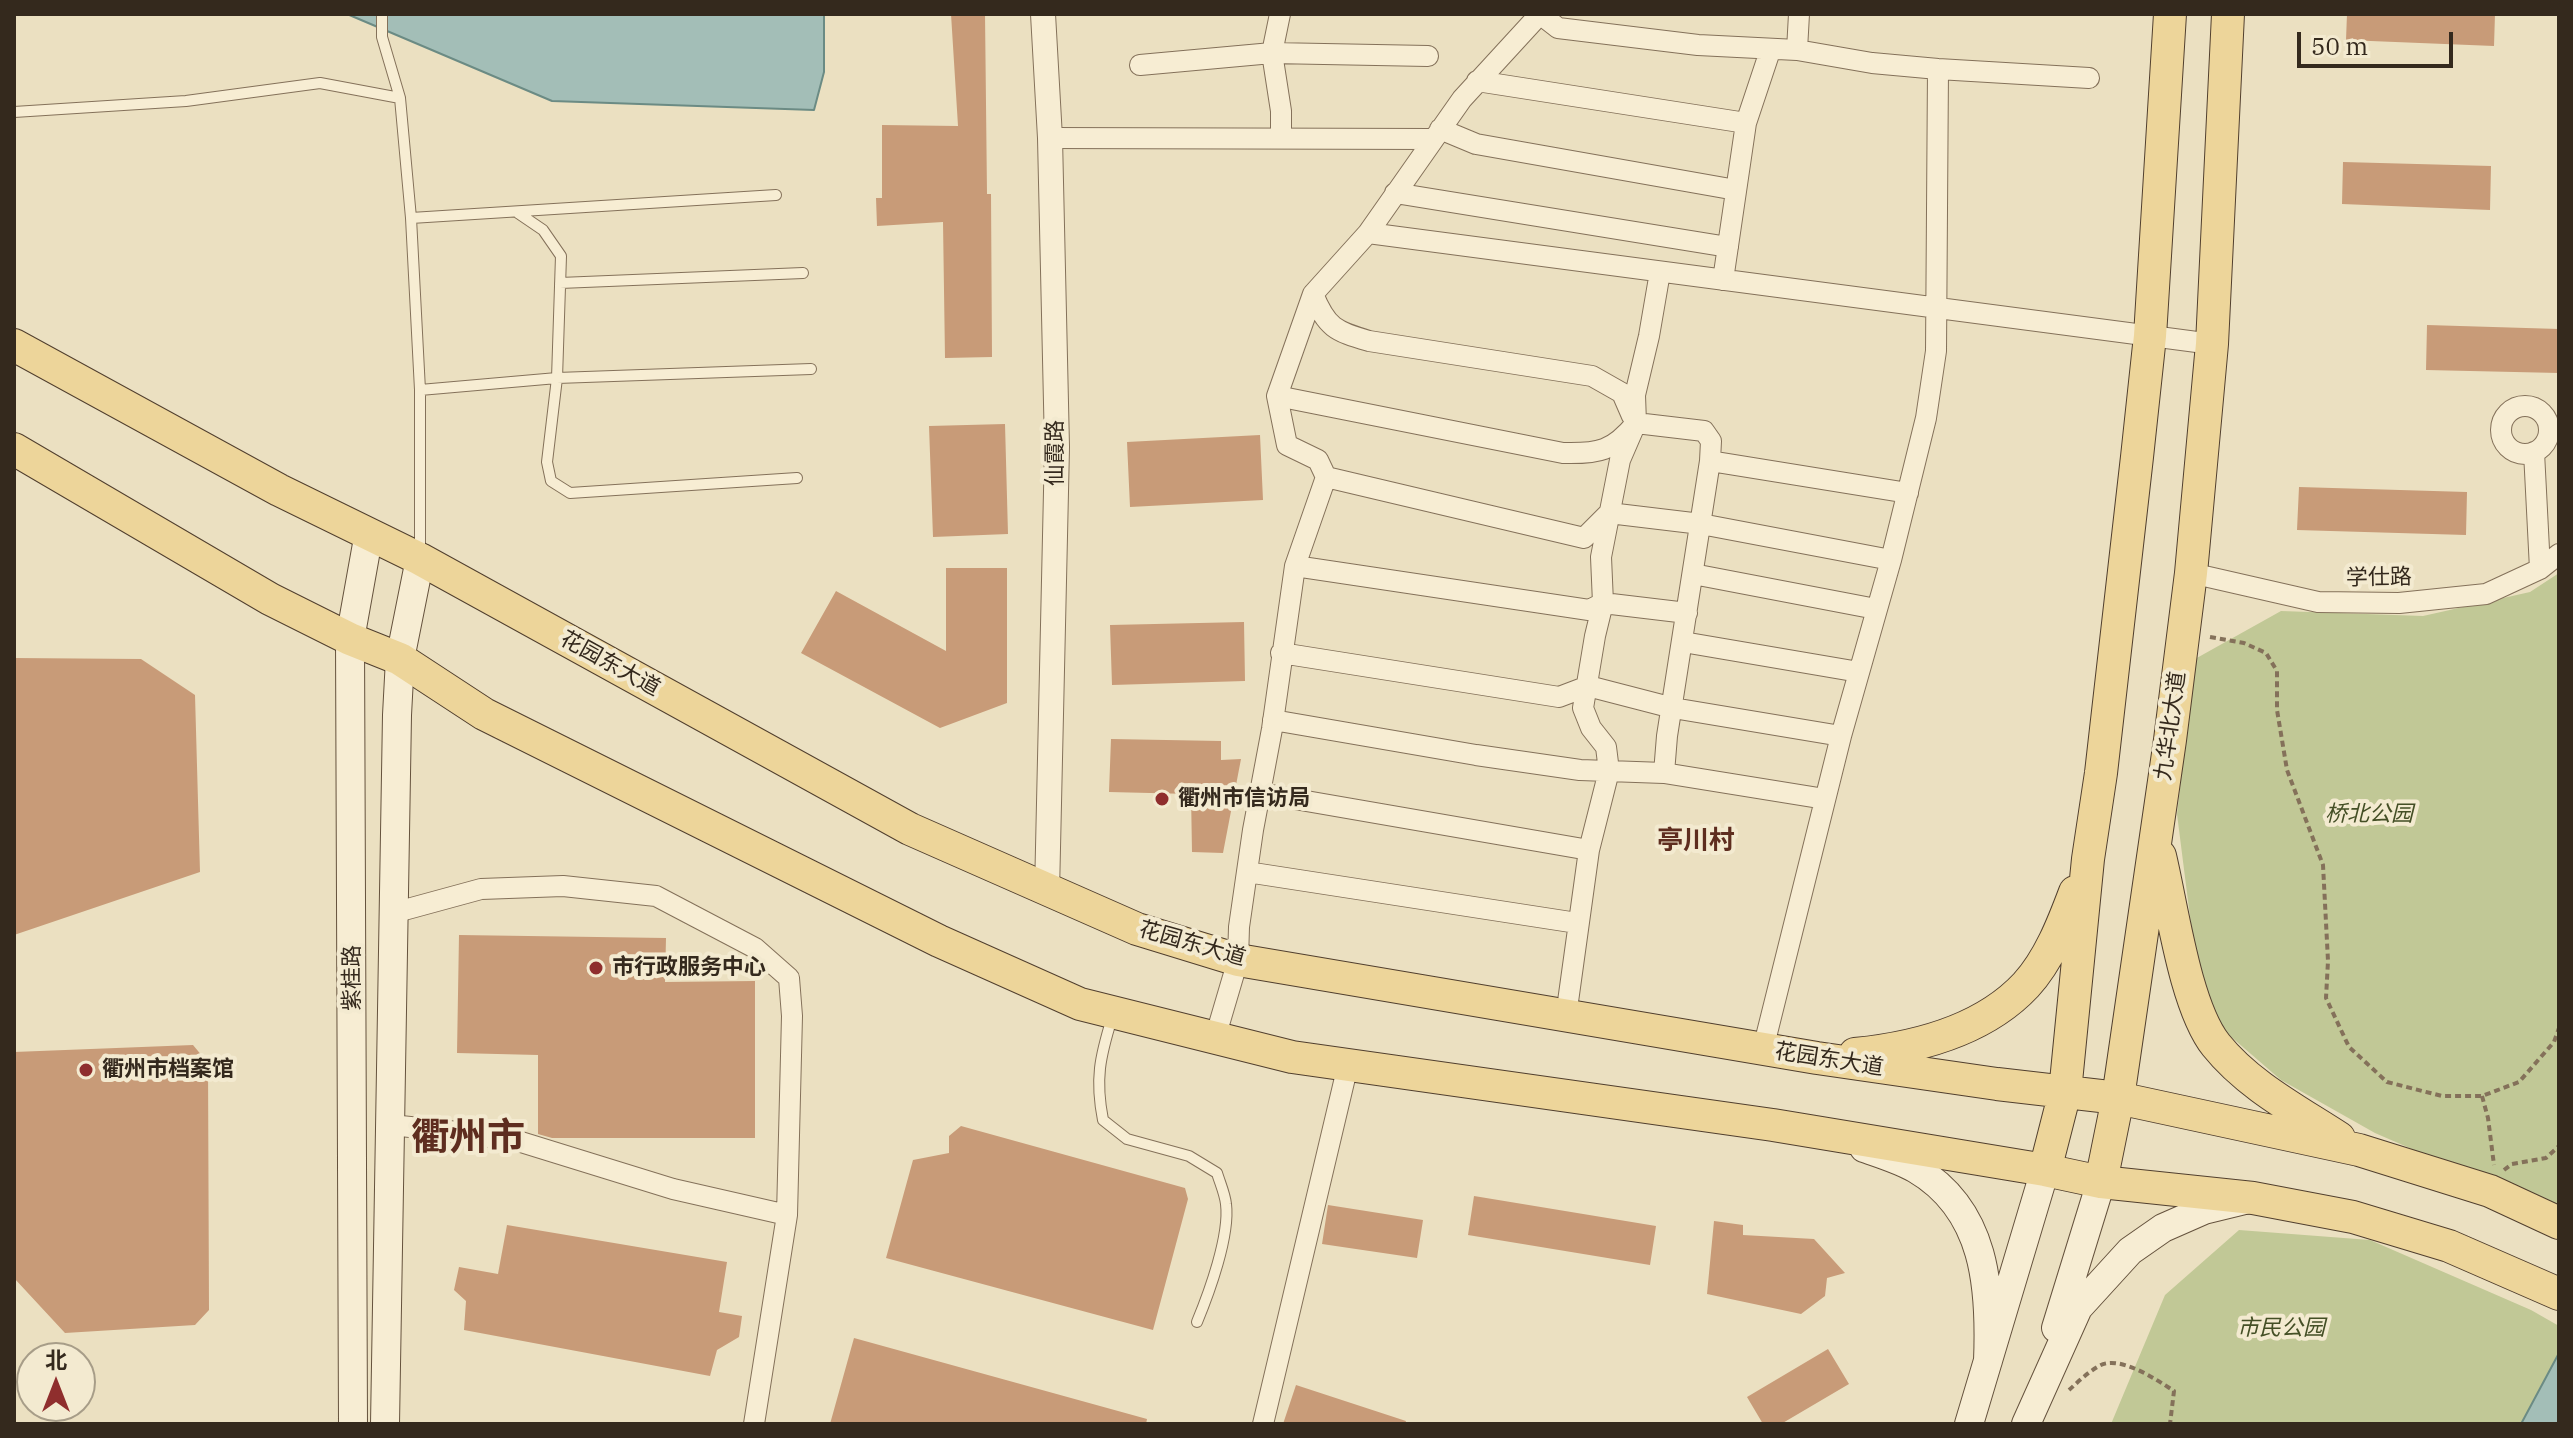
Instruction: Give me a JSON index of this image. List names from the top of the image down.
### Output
{
  "streets": {
    "main road": ["花园东大道", "九华北大道", "紫桂路"],
    "street": ["仙霞路", "学仕路"]
  },
  "crossings": [
    ["仙霞路", "花园东大道"],
    ["学仕路", "九华北大道"],
    ["花园东大道", "九华北大道"],
    ["花园东大道", "紫桂路"]
  ],
  "districts": ["亭川村", "衢州市"],
  "parks": ["桥北公园", "市民公园"],
  "places": ["衢州市信访局", "市行政服务中心", "衢州市档案馆"],
  "scale_bar": "50 m",
  "north": "top"
}
